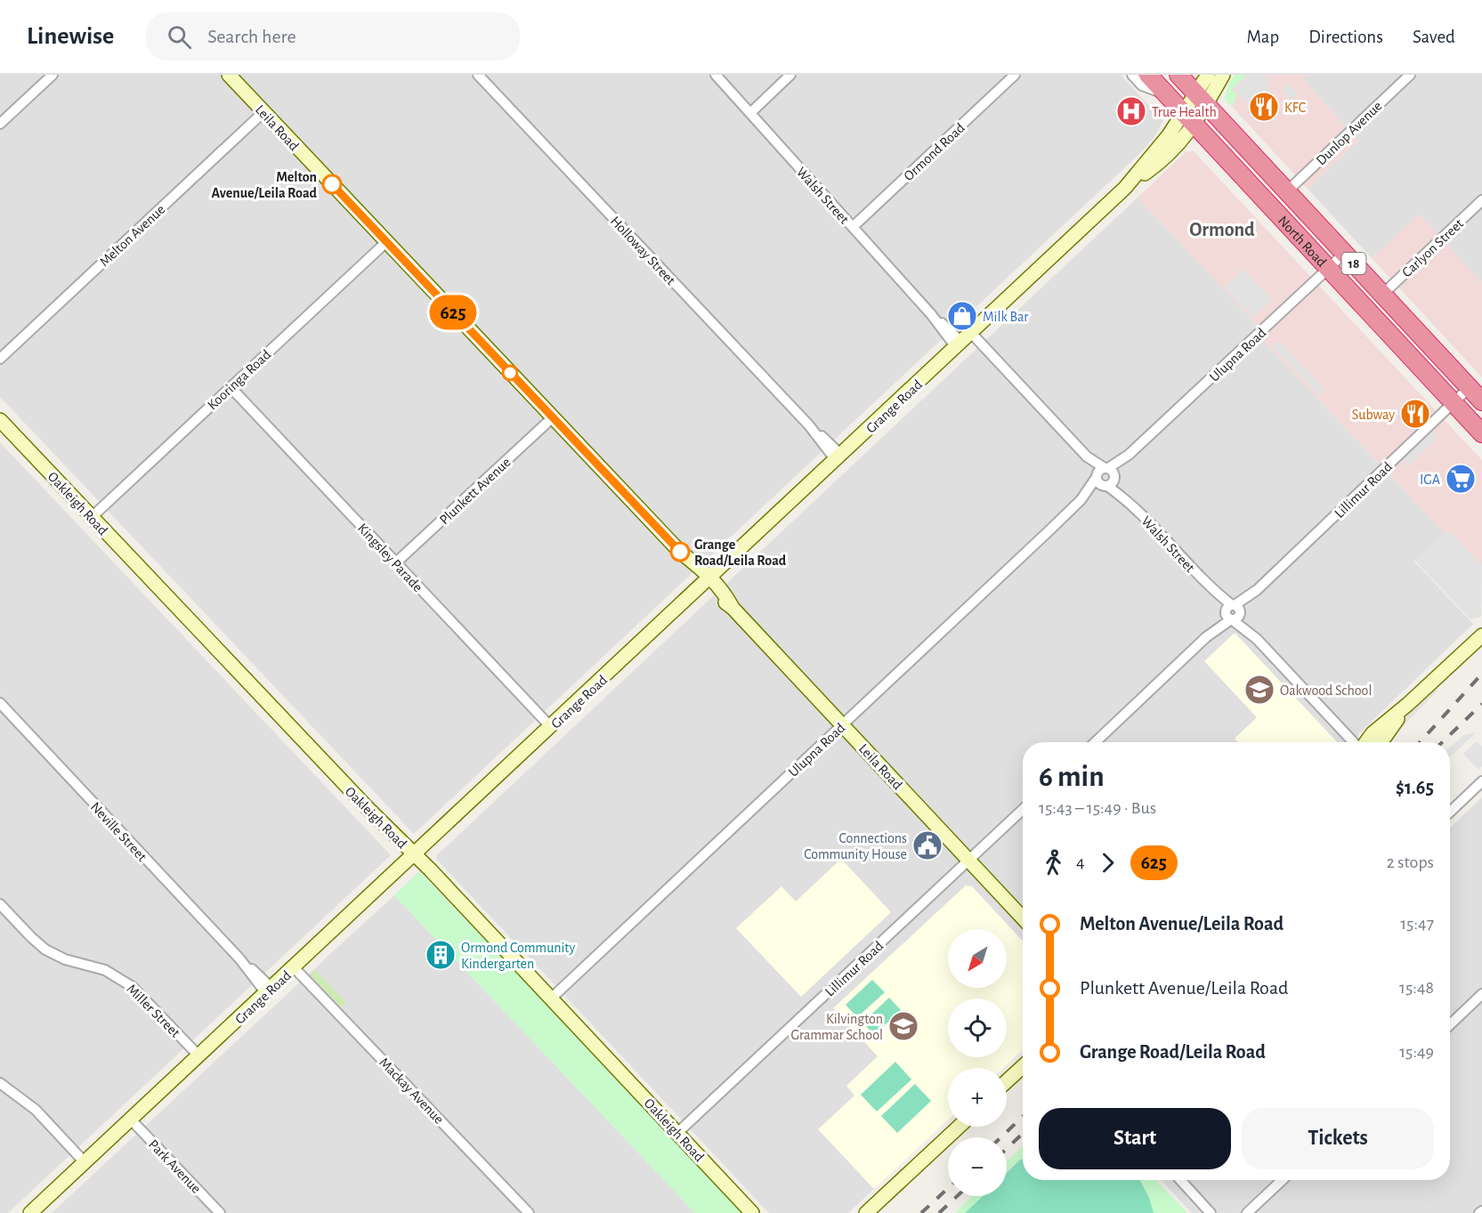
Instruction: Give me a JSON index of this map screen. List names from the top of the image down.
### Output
{
  "streets": {
    "highway": ["North Road", "18"],
    "street": [
      "Leila Road",
      "Dunlop Avenue",
      "Ormond Road",
      "Walsh Street",
      "Melton Avenue",
      "Carlyon Street",
      "Holloway Street",
      "Ulupna Road",
      "Kooringa Road",
      "Grange Road",
      "Lillimur Road",
      "Plunkett Avenue",
      "Oakleigh Road",
      "Kingsley Parade",
      "Neville Street",
      "Miller Street",
      "Mackay Avenue",
      "Park Avenue"
    ]
  },
  "crossings": [
    ["Leila Road", "Melton Avenue"],
    ["Leila Road", "Ulupna Road"],
    ["Leila Road", "Kooringa Road"],
    ["Leila Road", "Grange Road"],
    ["Leila Road", "Lillimur Road"],
    ["Leila Road", "Plunkett Avenue"],
    ["Dunlop Avenue", "North Road"],
    ["Ormond Road", "Walsh Street"],
    ["Walsh Street", "Ulupna Road"],
    ["Walsh Street", "Grange Road"],
    ["Walsh Street", "Lillimur Road"],
    ["North Road", "Carlyon Street"],
    ["North Road", "Ulupna Road"],
    ["North Road", "Grange Road"],
    ["North Road", "Lillimur Road"],
    ["Holloway Street", "Grange Road"],
    ["Ulupna Road", "Oakleigh Road"],
    ["Kooringa Road", "Oakleigh Road"],
    ["Kooringa Road", "Kingsley Parade"],
    ["Grange Road", "Oakleigh Road"],
    ["Grange Road", "Kingsley Parade"],
    ["Grange Road", "Neville Street"],
    ["Grange Road", "Miller Street"],
    ["Grange Road", "Mackay Avenue"],
    ["Grange Road", "Park Avenue"],
    ["Lillimur Road", "Oakleigh Road"],
    ["Plunkett Avenue", "Kingsley Parade"]
  ],
  "districts": ["Ormond"],
  "places": {
    "restaurant": ["KFC", "Subway"],
    "hospital": ["True Health"],
    "other": ["Melton Avenue/Leila Road", "Grange Road/Leila Road"],
    "shop": ["Milk Bar"],
    "supermarket": ["IGA"],
    "school or university": ["Oakwood School", "Kilvington Grammar School"],
    "public building": ["Connections Community House"],
    "building": ["Ormond Community Kindergarten"]
  },
  "lines": ["bus line 625"],
  "north": "bottom left",
  "page": {
    "header": "Linewise",
    "search": "Search here",
    "nav": ["Map", "Directions", "Saved"],
    "on_map": "625",
    "heading": ["6 min", "15:43 – 15:49 · Bus", "$1.65"],
    "legs": ["4", "625", "2 stops"],
    "list": [
      {
        "name": "Melton Avenue/Leila Road",
        "value": "15:47"
      },
      {
        "name": "Plunkett Avenue/Leila Road",
        "value": "15:48"
      },
      {
        "name": "Grange Road/Leila Road",
        "value": "15:49"
      }
    ],
    "map_buttons": ["+", "−"],
    "buttons": ["Start", "Tickets"]
  }
}
